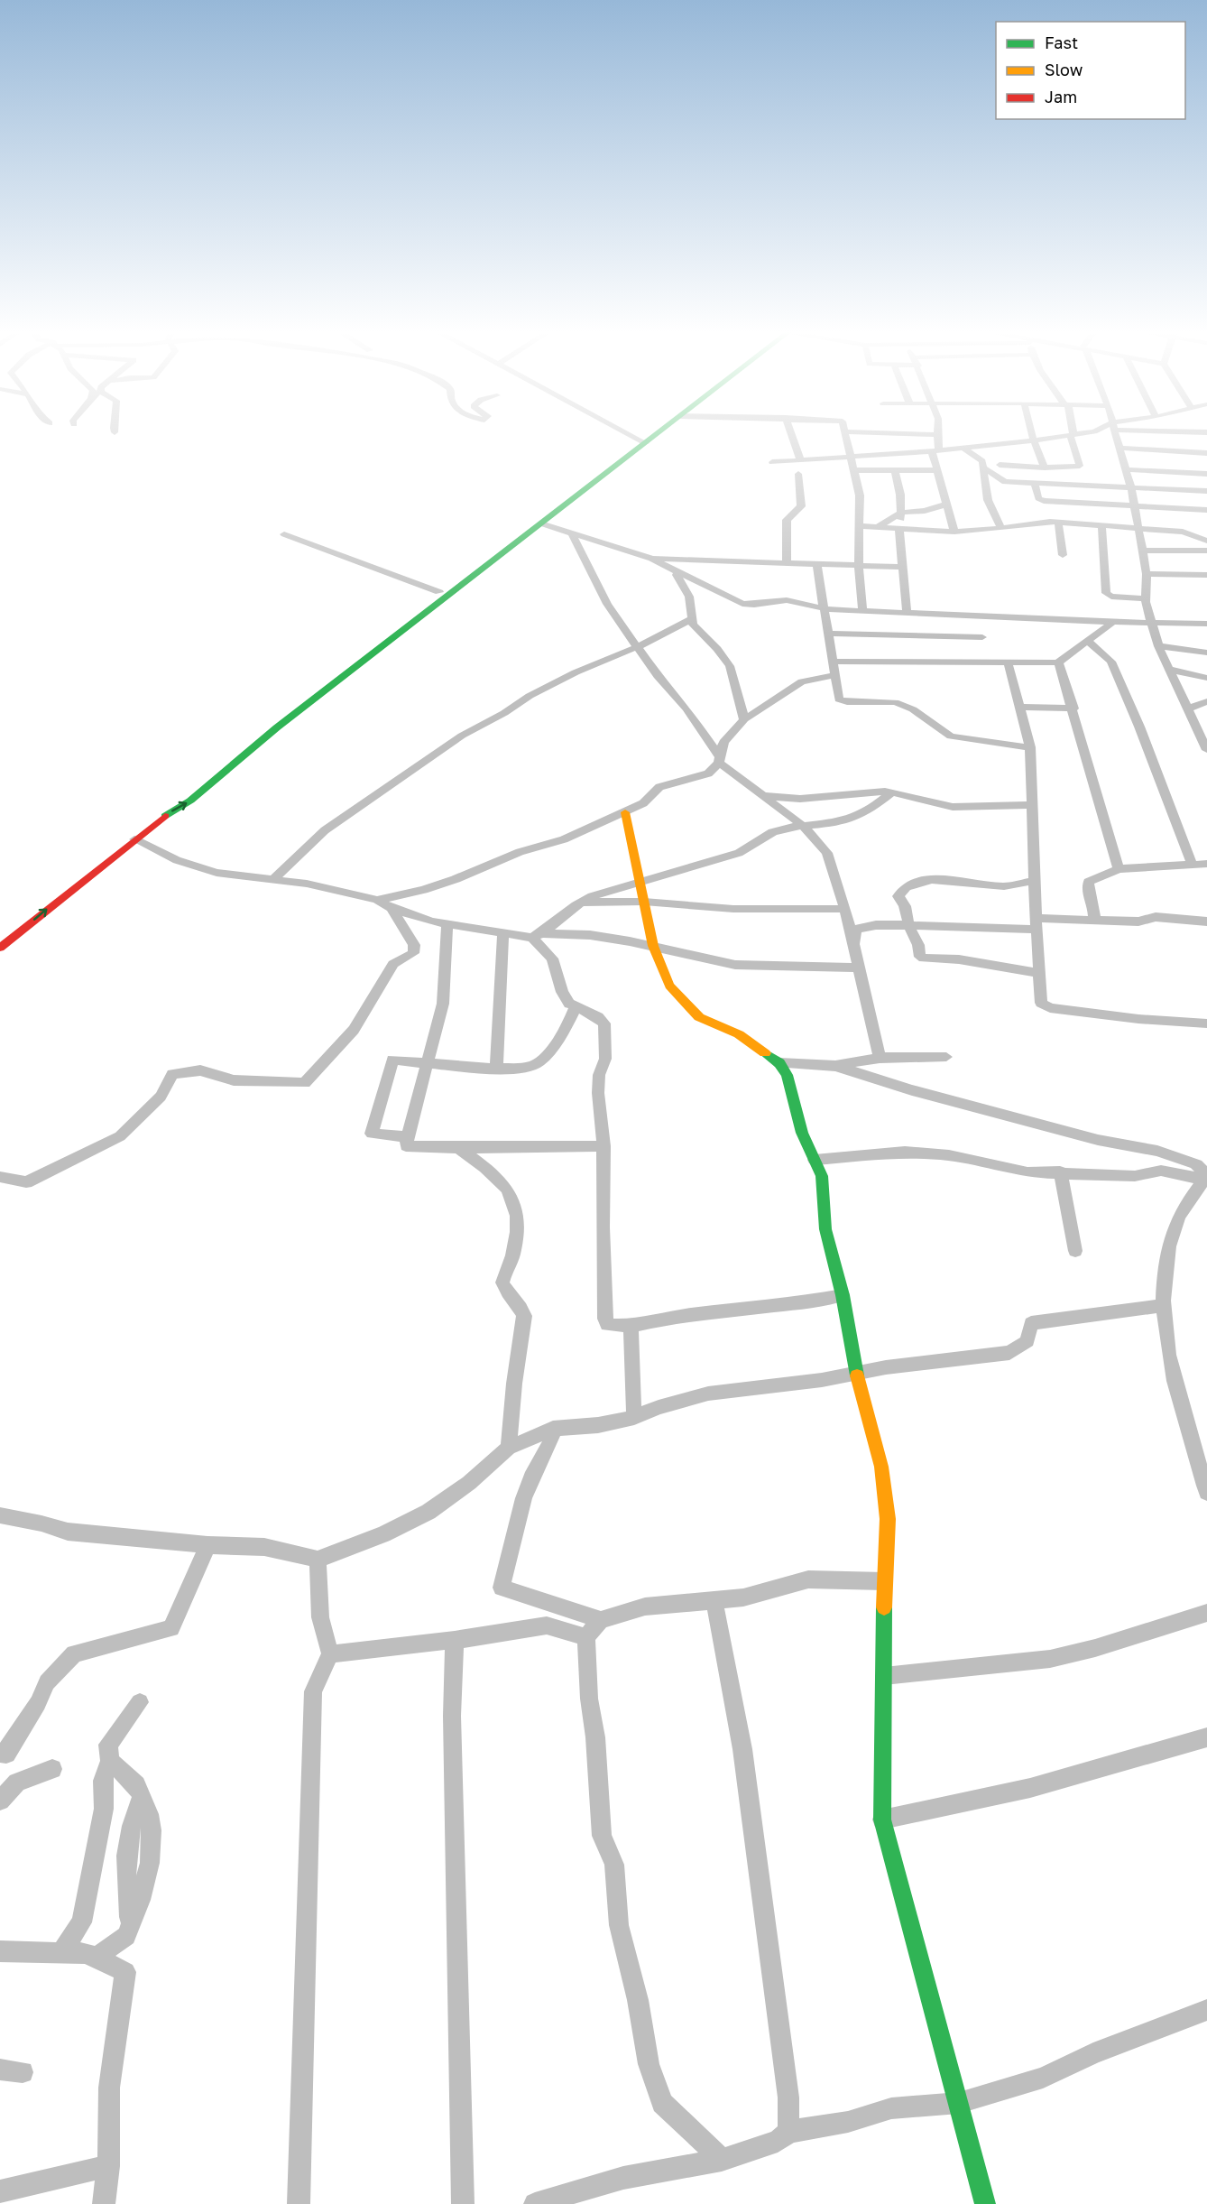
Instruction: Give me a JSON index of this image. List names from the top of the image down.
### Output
{
  "legend": ["Fast", "Slow", "Jam"]
}
